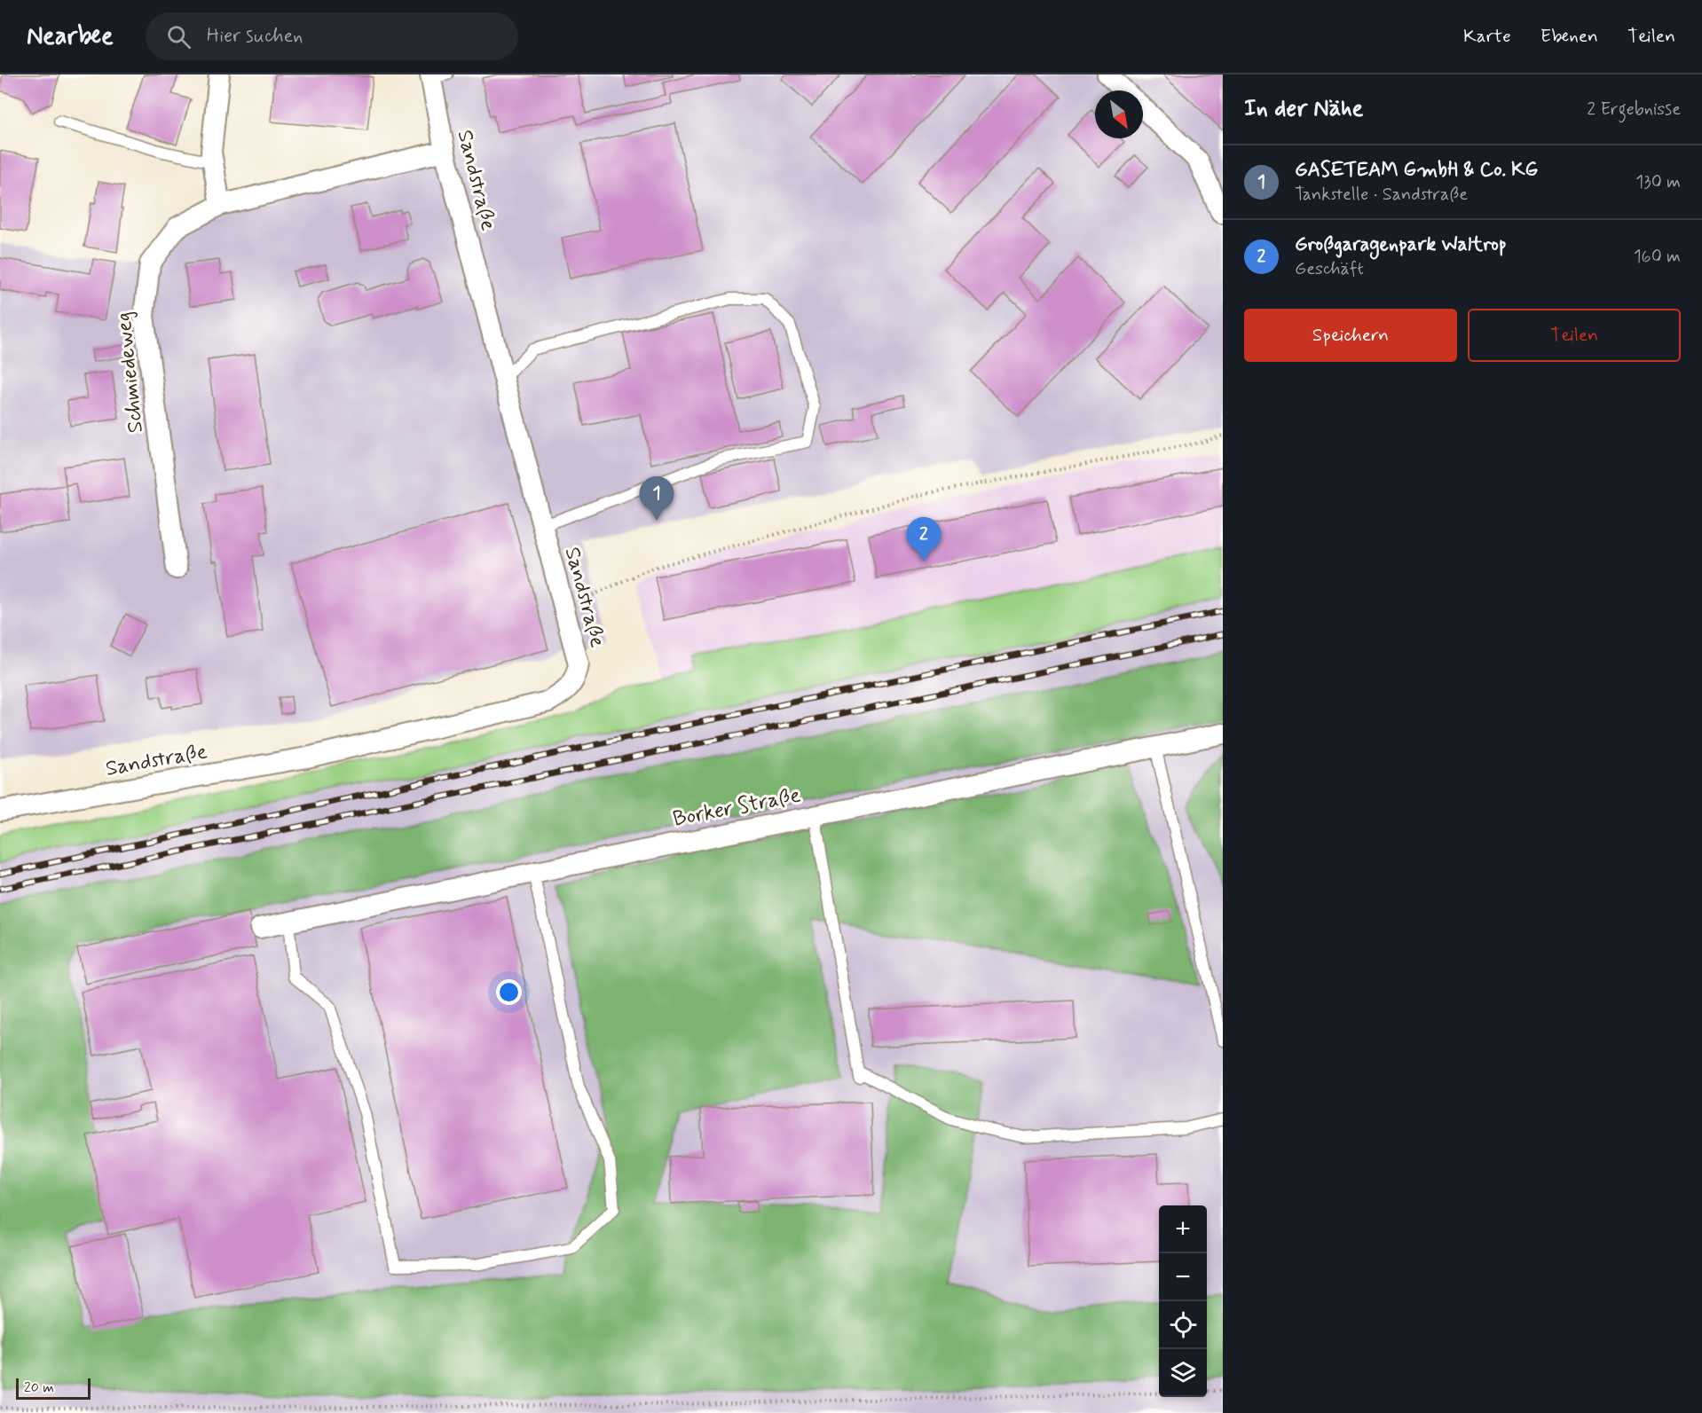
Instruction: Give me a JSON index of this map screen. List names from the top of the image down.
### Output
{
  "streets": {
    "street": ["Sandstraße", "Schmiedeweg", "Borker Straße"]
  },
  "crossings": [
    ["Sandstraße", "Schmiedeweg"]
  ],
  "scale_bar": "20 m",
  "north": "bottom right",
  "page": {
    "header": "Nearbee",
    "search": "Hier suchen",
    "nav": ["Karte", "Ebenen", "Teilen"],
    "heading": ["In der Nähe", "2 Ergebnisse"],
    "list": [
      {
        "mark": "1",
        "name": "GASETEAM GmbH & Co. KG",
        "note": "Tankstelle · Sandstraße",
        "value": "130 m"
      },
      {
        "mark": "2",
        "name": "Großgaragenpark Waltrop",
        "note": "Geschäft",
        "value": "160 m"
      }
    ],
    "buttons": ["Speichern", "Teilen"],
    "pins": ["1", "2"],
    "map_buttons": ["+", "−"],
    "scale": "20 m"
  }
}
